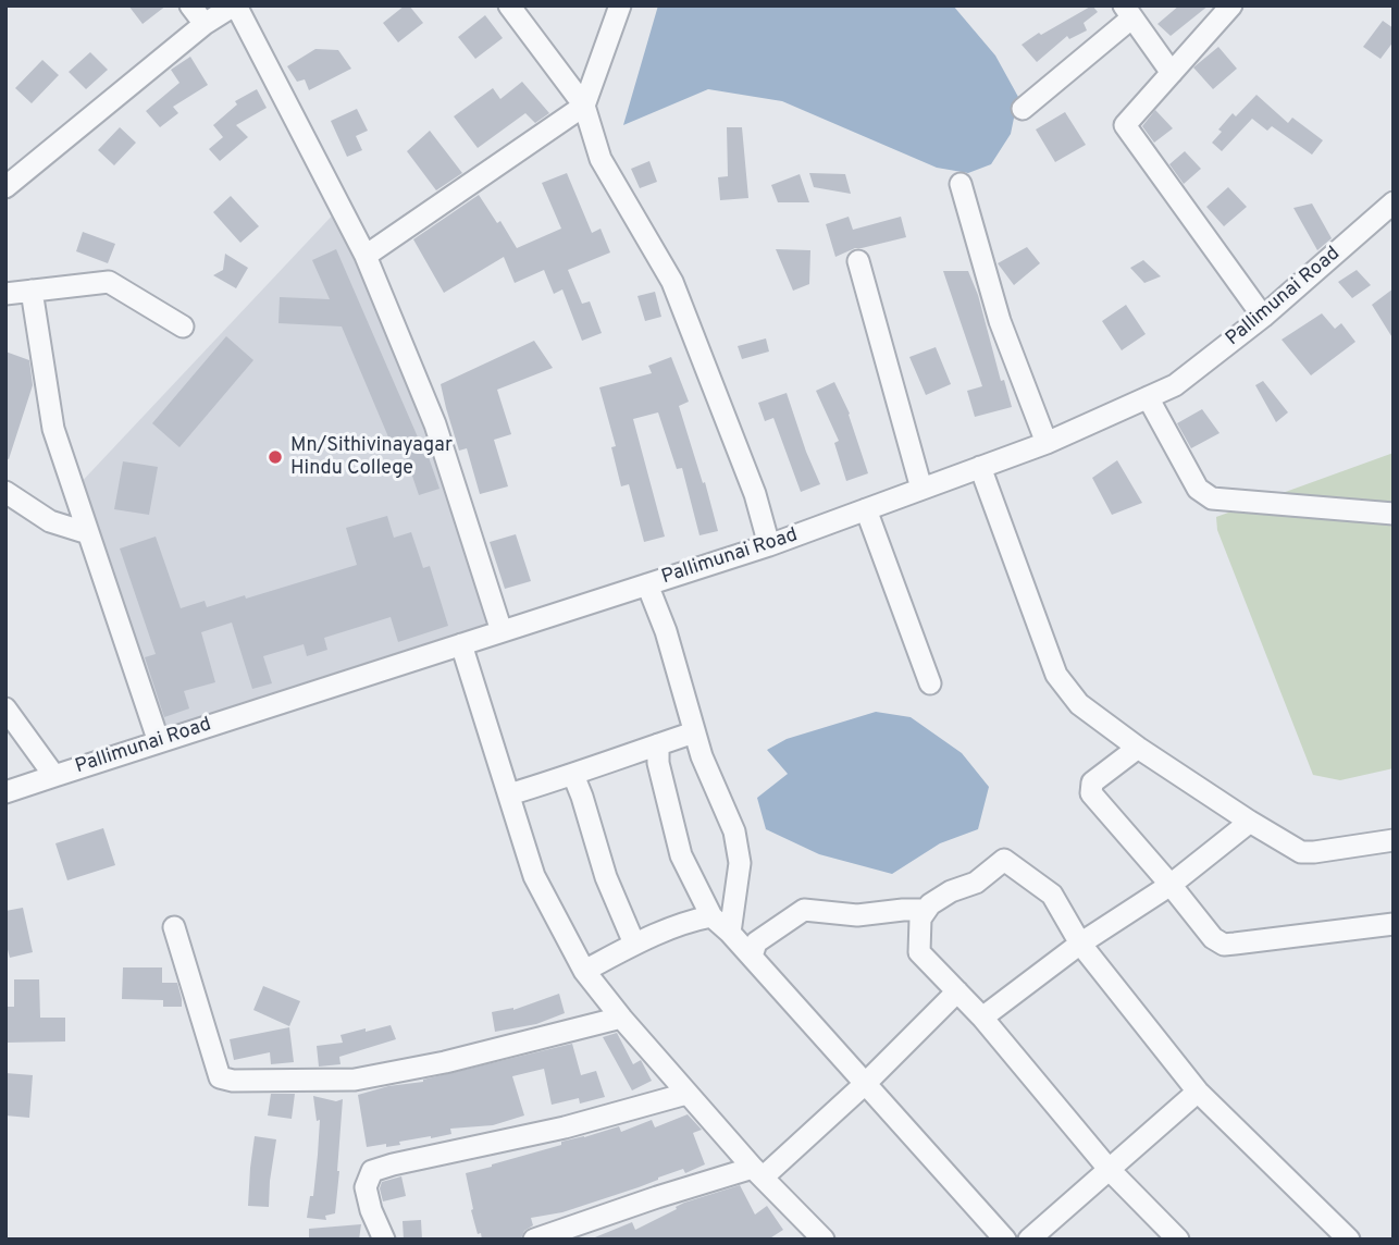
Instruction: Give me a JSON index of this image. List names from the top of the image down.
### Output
{
  "streets": {
    "street": ["Pallimunai Road"]
  },
  "places": ["Mn/Sithivinayagar Hindu College"]
}
